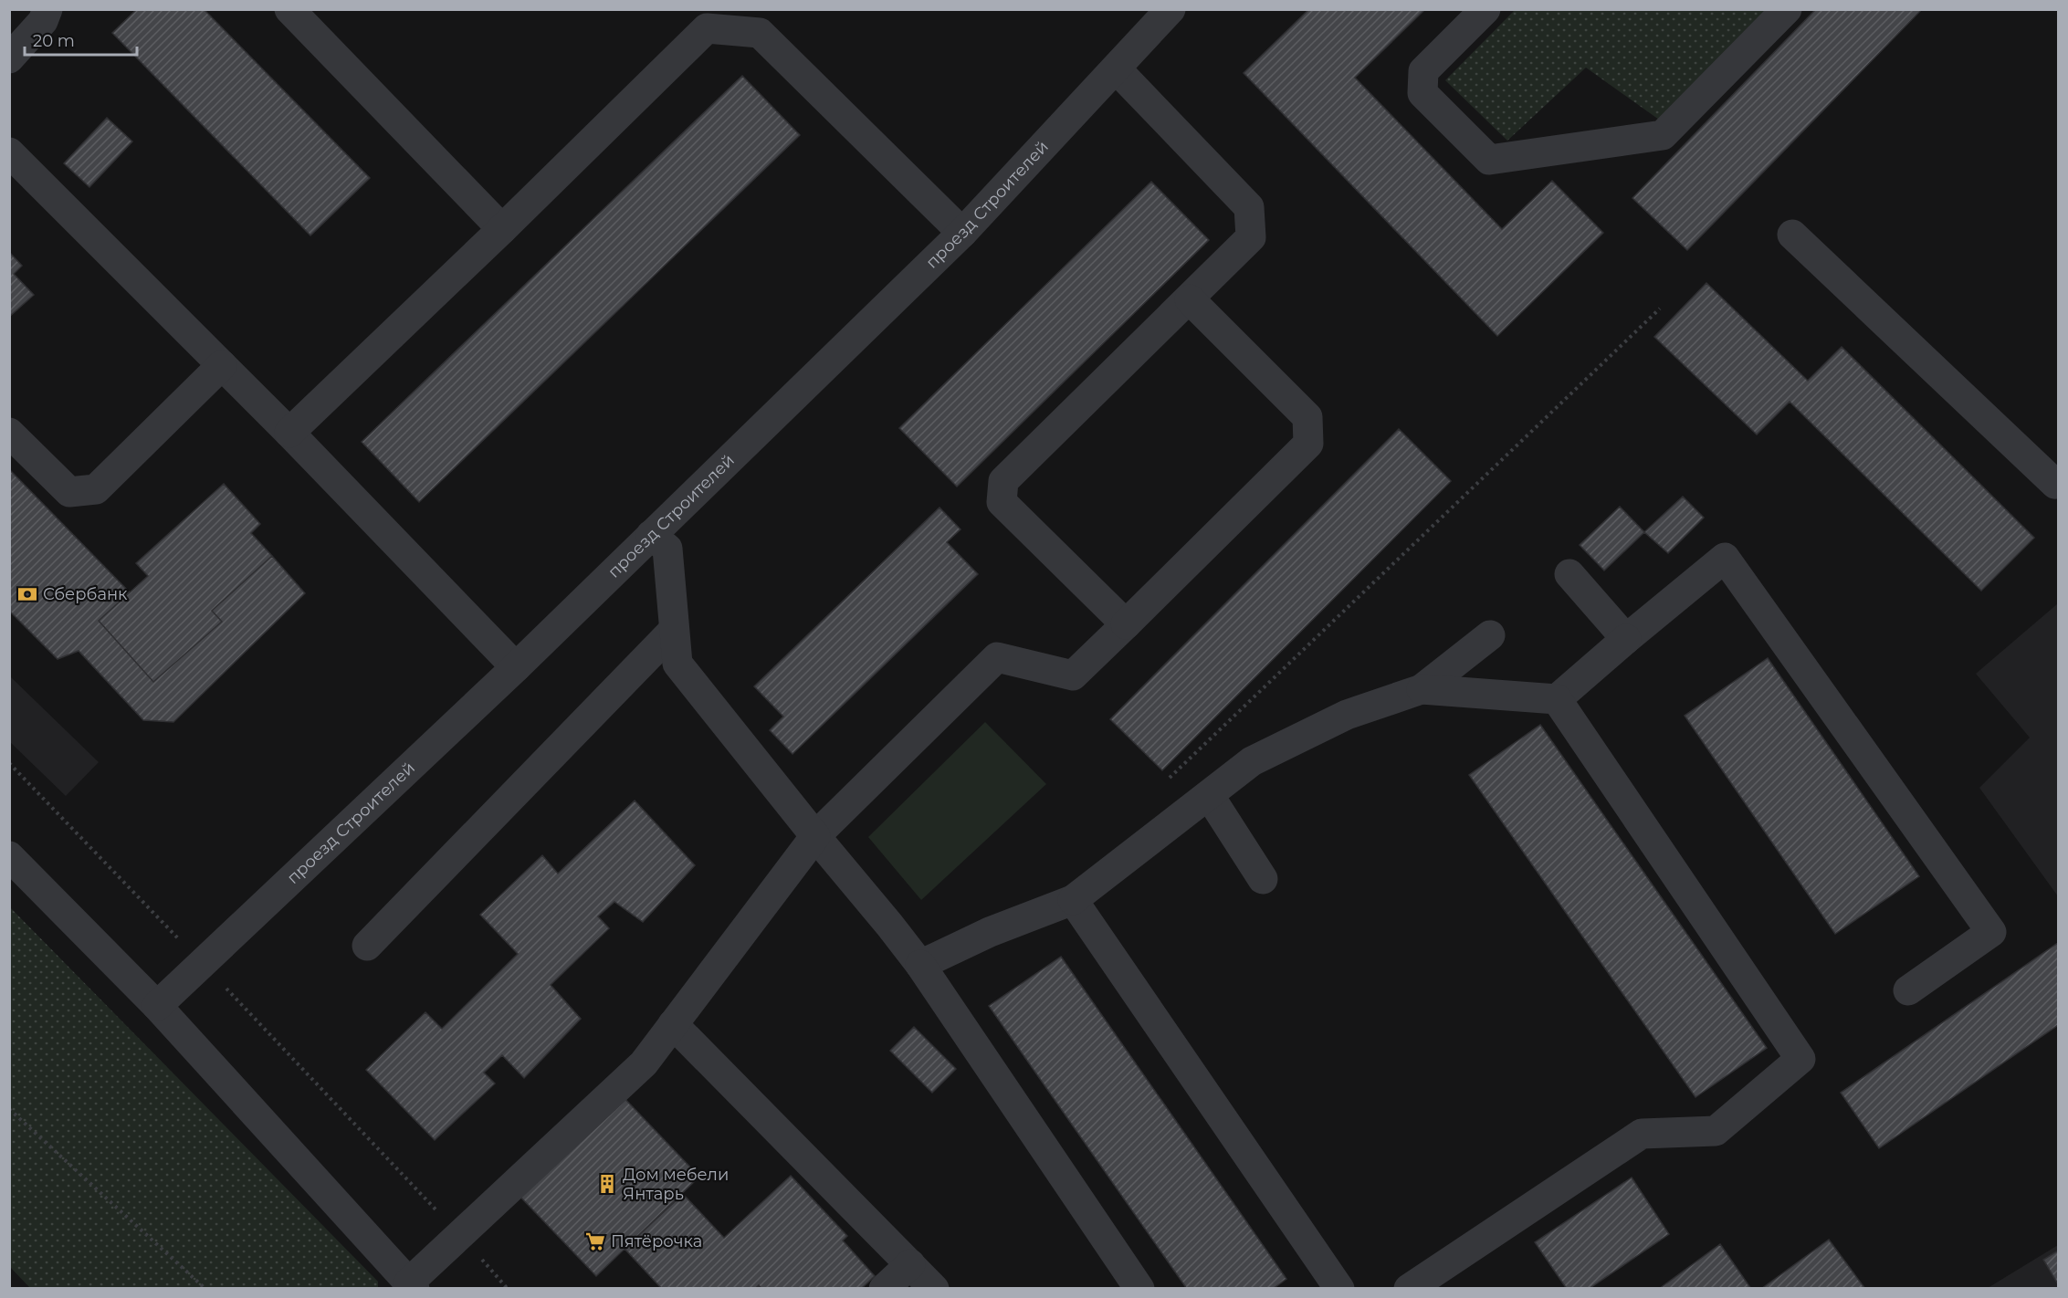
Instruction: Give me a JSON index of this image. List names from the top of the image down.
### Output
{
  "streets": {
    "street": ["проезд Строителей"]
  },
  "places": {
    "bank": ["Сбербанк"],
    "building": ["Дом мебели Янтарь"],
    "supermarket": ["Пятёрочка"]
  },
  "scale_bar": "20 m"
}
